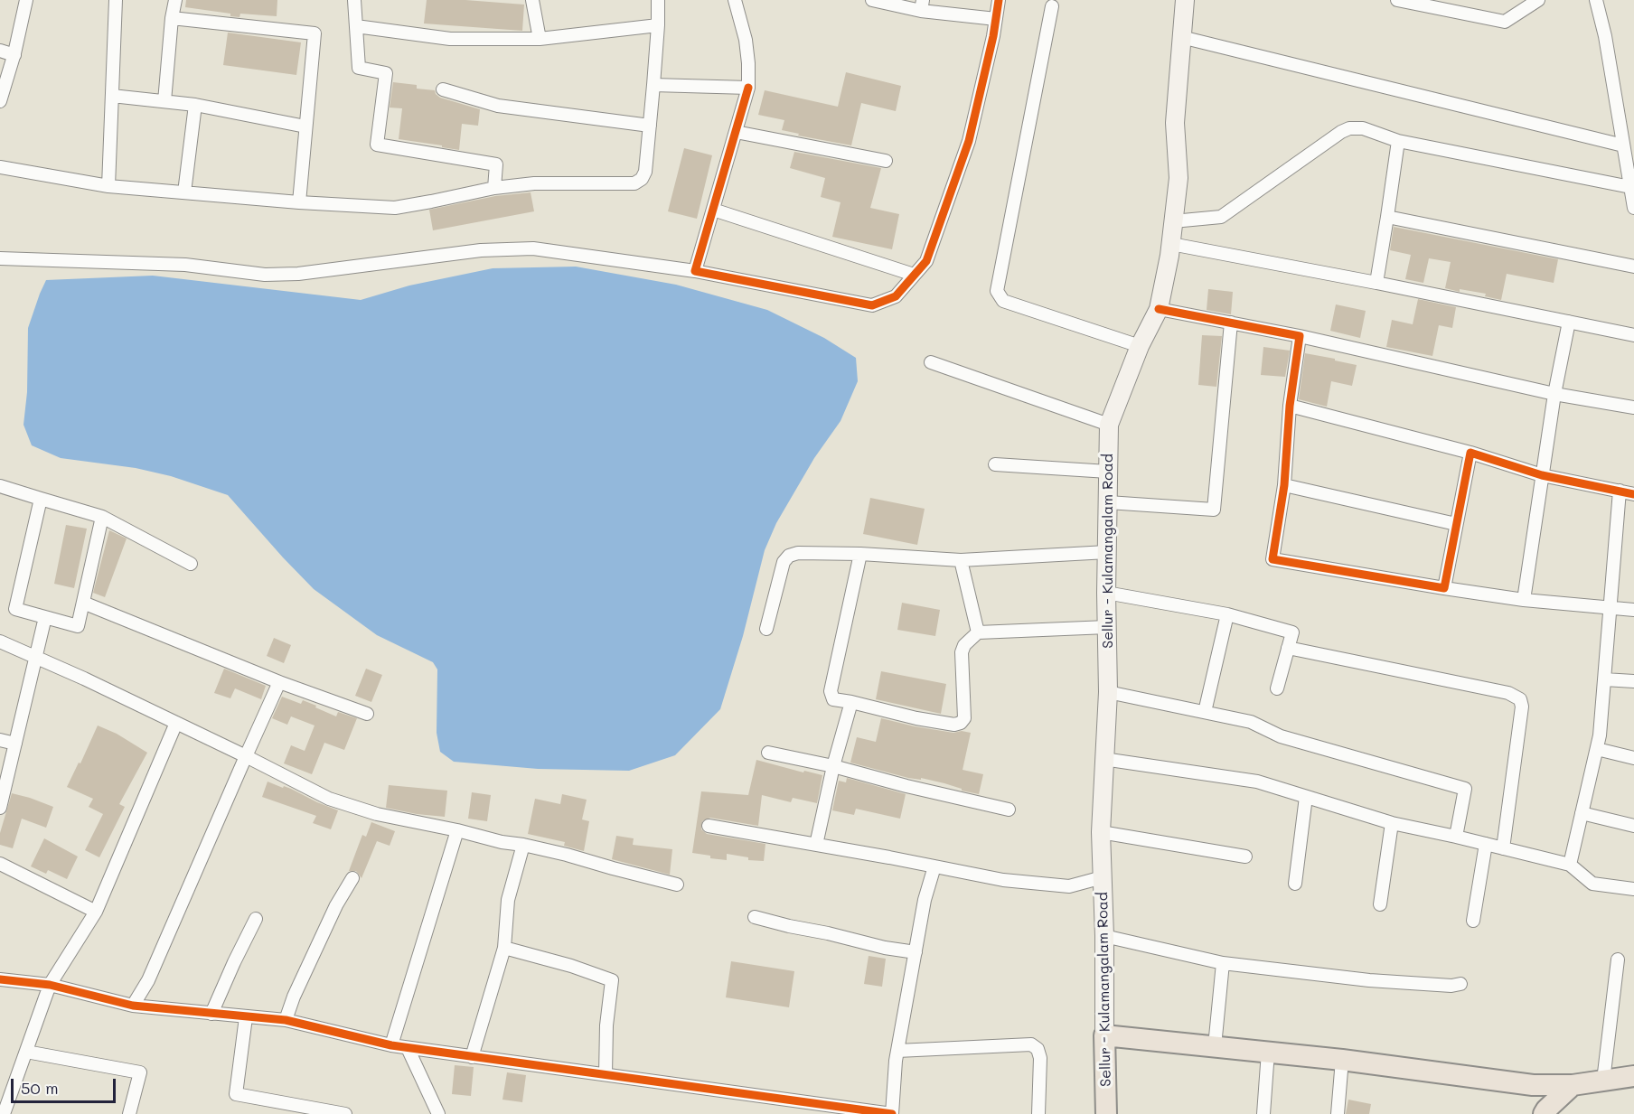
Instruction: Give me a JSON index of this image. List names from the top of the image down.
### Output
{
  "streets": {
    "main road": ["Sellur - Kulamangalam Road"]
  },
  "scale_bar": "50 m"
}
